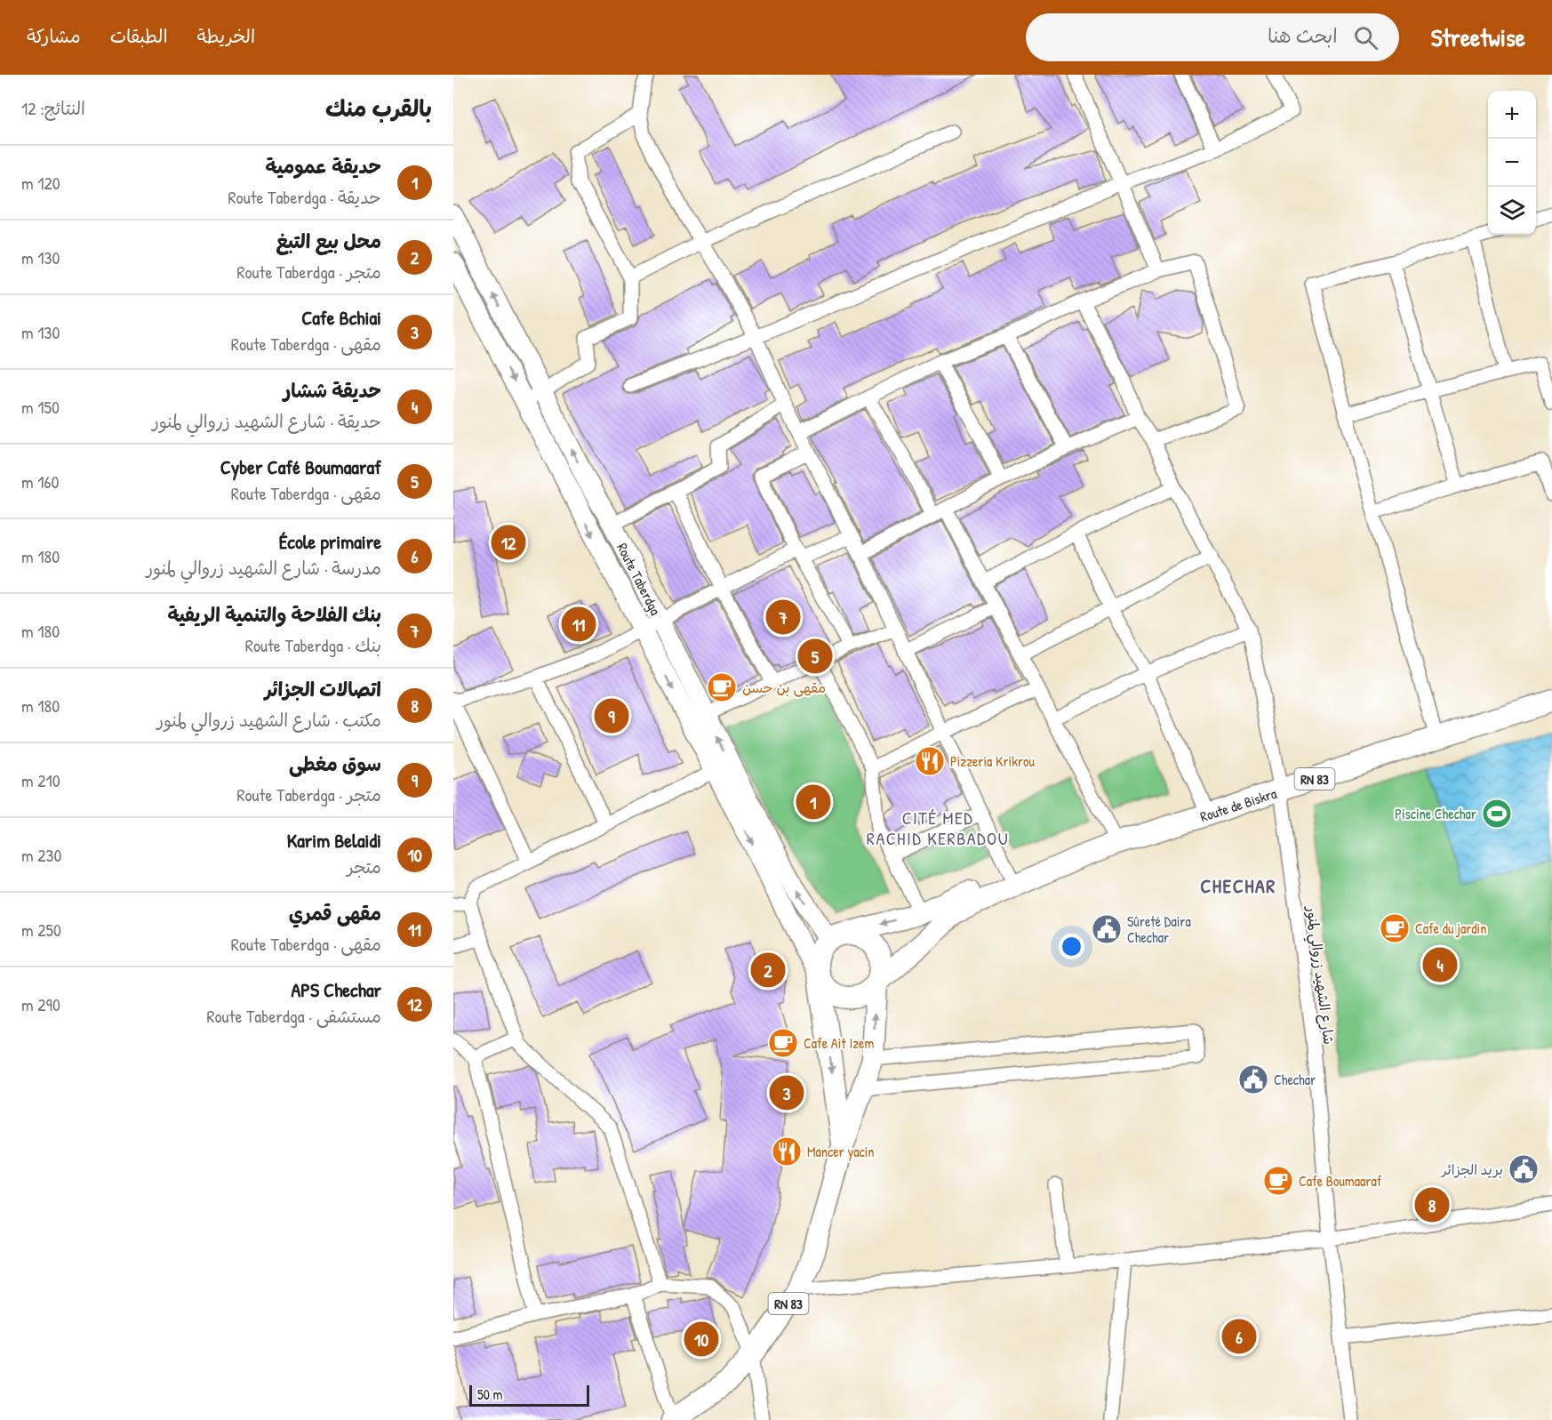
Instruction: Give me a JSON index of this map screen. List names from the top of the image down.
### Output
{
  "streets": {
    "main road": ["Route Taberdga", "RN 83", "Route de Biskra"],
    "street": ["شارع الشهيد زروالي لمنور"]
  },
  "crossings": [
    ["Route Taberdga", "RN 83"],
    ["RN 83", "Route de Biskra"],
    ["Route de Biskra", "شارع الشهيد زروالي لمنور"]
  ],
  "districts": ["CITÉ MED RACHID KERBADOU", "CHECHAR"],
  "places": {
    "cafe": [
      "مقهى بن حسن",
      "Cafe du jardin",
      "Cafe Ait Izem",
      "Cafe Boumaaraf"
    ],
    "restaurant": ["Pizzeria Krikrou", "Mancer yacin"],
    "sports": ["Piscine Chechar"],
    "public building": ["Sûreté Daira Chechar", "Chechar", "بريد الجزائر"]
  },
  "scale_bar": "50 m",
  "page": {
    "header": "Streetwise",
    "search": "ابحث هنا",
    "nav": ["الخريطة", "الطبقات", "مشاركة"],
    "heading": ["بالقرب منك", "النتائج: 12"],
    "map_buttons": ["+", "−"],
    "list": [
      {
        "mark": "1",
        "name": "حديقة عمومية",
        "note": "حديقة · Route Taberdga",
        "value": "120 m"
      },
      {
        "mark": "2",
        "name": "محل بيع التبغ",
        "note": "متجر · Route Taberdga",
        "value": "130 m"
      },
      {
        "mark": "3",
        "name": "Cafe Bchiai",
        "note": "مقهى · Route Taberdga",
        "value": "130 m"
      },
      {
        "mark": "4",
        "name": "حديقة ششار",
        "note": "حديقة · شارع الشهيد زروالي لمنور",
        "value": "150 m"
      },
      {
        "mark": "5",
        "name": "Cyber Café Boumaaraf",
        "note": "مقهى · Route Taberdga",
        "value": "160 m"
      },
      {
        "mark": "6",
        "name": "École primaire",
        "note": "مدرسة · شارع الشهيد زروالي لمنور",
        "value": "180 m"
      },
      {
        "mark": "7",
        "name": "بنك الفلاحة والتنمية الريفية",
        "note": "بنك · Route Taberdga",
        "value": "180 m"
      },
      {
        "mark": "8",
        "name": "اتصالات الجزائر",
        "note": "مكتب · شارع الشهيد زروالي لمنور",
        "value": "180 m"
      },
      {
        "mark": "9",
        "name": "سوق مغطى",
        "note": "متجر · Route Taberdga",
        "value": "210 m"
      },
      {
        "mark": "10",
        "name": "Karim Belaidi",
        "note": "متجر",
        "value": "230 m"
      },
      {
        "mark": "11",
        "name": "مقهى قمري",
        "note": "مقهى · Route Taberdga",
        "value": "250 m"
      },
      {
        "mark": "12",
        "name": "APS Chechar",
        "note": "مستشفى · Route Taberdga",
        "value": "290 m"
      }
    ],
    "pins": [
      "12",
      "7",
      "11",
      "5",
      "9",
      "1",
      "4",
      "2",
      "3",
      "8",
      "6",
      "10"
    ],
    "scale": "50 m"
  }
}
